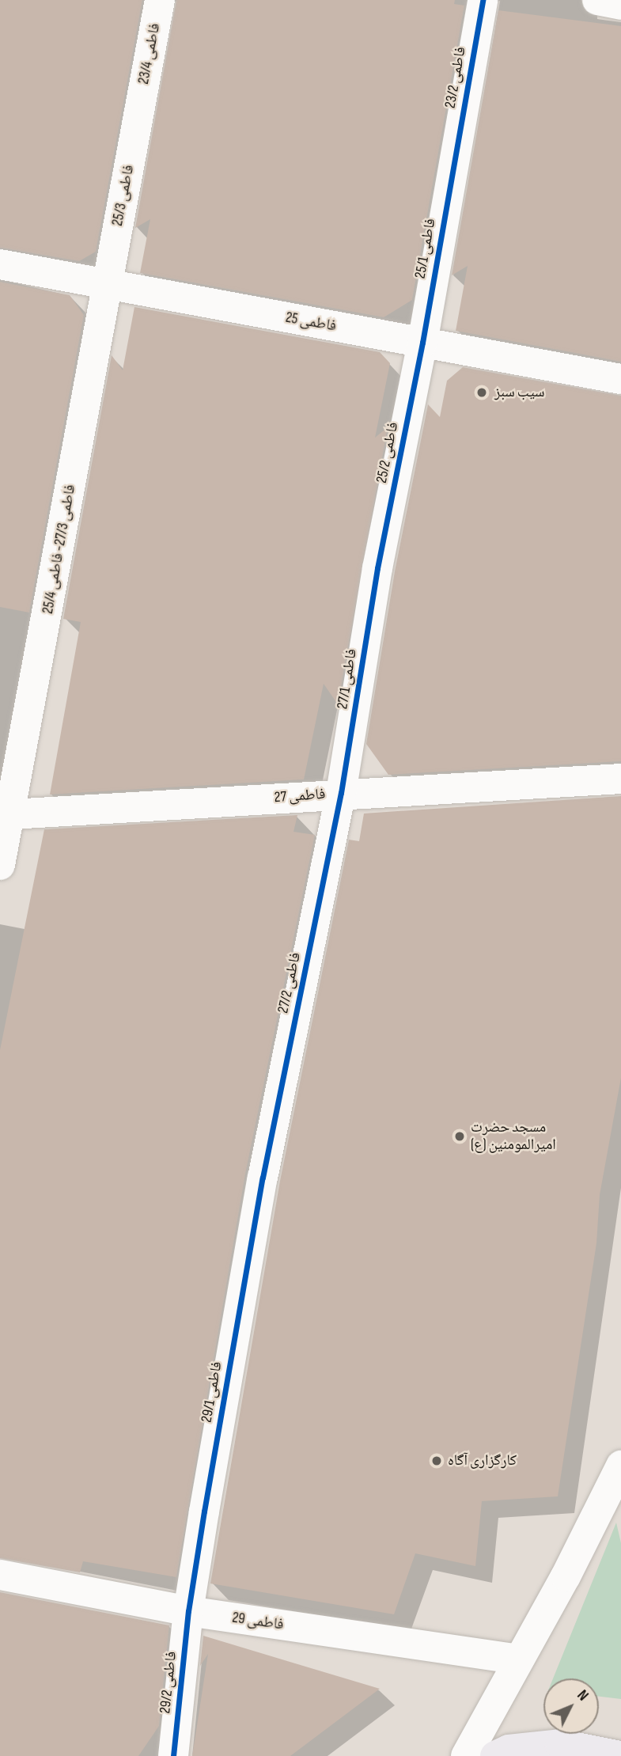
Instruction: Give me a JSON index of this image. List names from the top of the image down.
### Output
{
  "streets": {
    "street": [
      "فاطمی 23/4",
      "فاطمی 23/2",
      "فاطمی 25/3",
      "فاطمی 25/1",
      "فاطمی 25",
      "فاطمی 25/2",
      "فاطمی 27/3- فاطمی 25/4",
      "فاطمی 27/1",
      "فاطمی 27",
      "فاطمی 27/2",
      "فاطمی 29/1",
      "فاطمی 29",
      "فاطمی 29/2"
    ]
  },
  "crossings": [
    ["فاطمی 23/4", "فاطمی 25/3"],
    ["فاطمی 23/2", "فاطمی 25/1"],
    ["فاطمی 25/3", "فاطمی 25"],
    ["فاطمی 25/3", "فاطمی 27/3- فاطمی 25/4"],
    ["فاطمی 25/1", "فاطمی 25"],
    ["فاطمی 25/1", "فاطمی 25/2"],
    ["فاطمی 25", "فاطمی 25/2"],
    ["فاطمی 25", "فاطمی 27/3- فاطمی 25/4"],
    ["فاطمی 25/2", "فاطمی 27/1"],
    ["فاطمی 27/3- فاطمی 25/4", "فاطمی 27"],
    ["فاطمی 27/1", "فاطمی 27"],
    ["فاطمی 27/1", "فاطمی 27/2"],
    ["فاطمی 27", "فاطمی 27/2"],
    ["فاطمی 27/2", "فاطمی 29/1"],
    ["فاطمی 29/1", "فاطمی 29"],
    ["فاطمی 29/1", "فاطمی 29/2"],
    ["فاطمی 29", "فاطمی 29/2"]
  ],
  "places": ["سیب سبز", "مسجد حضرت امیرالمومنین (ع)", "کارگزاری آگاه"],
  "north": "top right"
}
